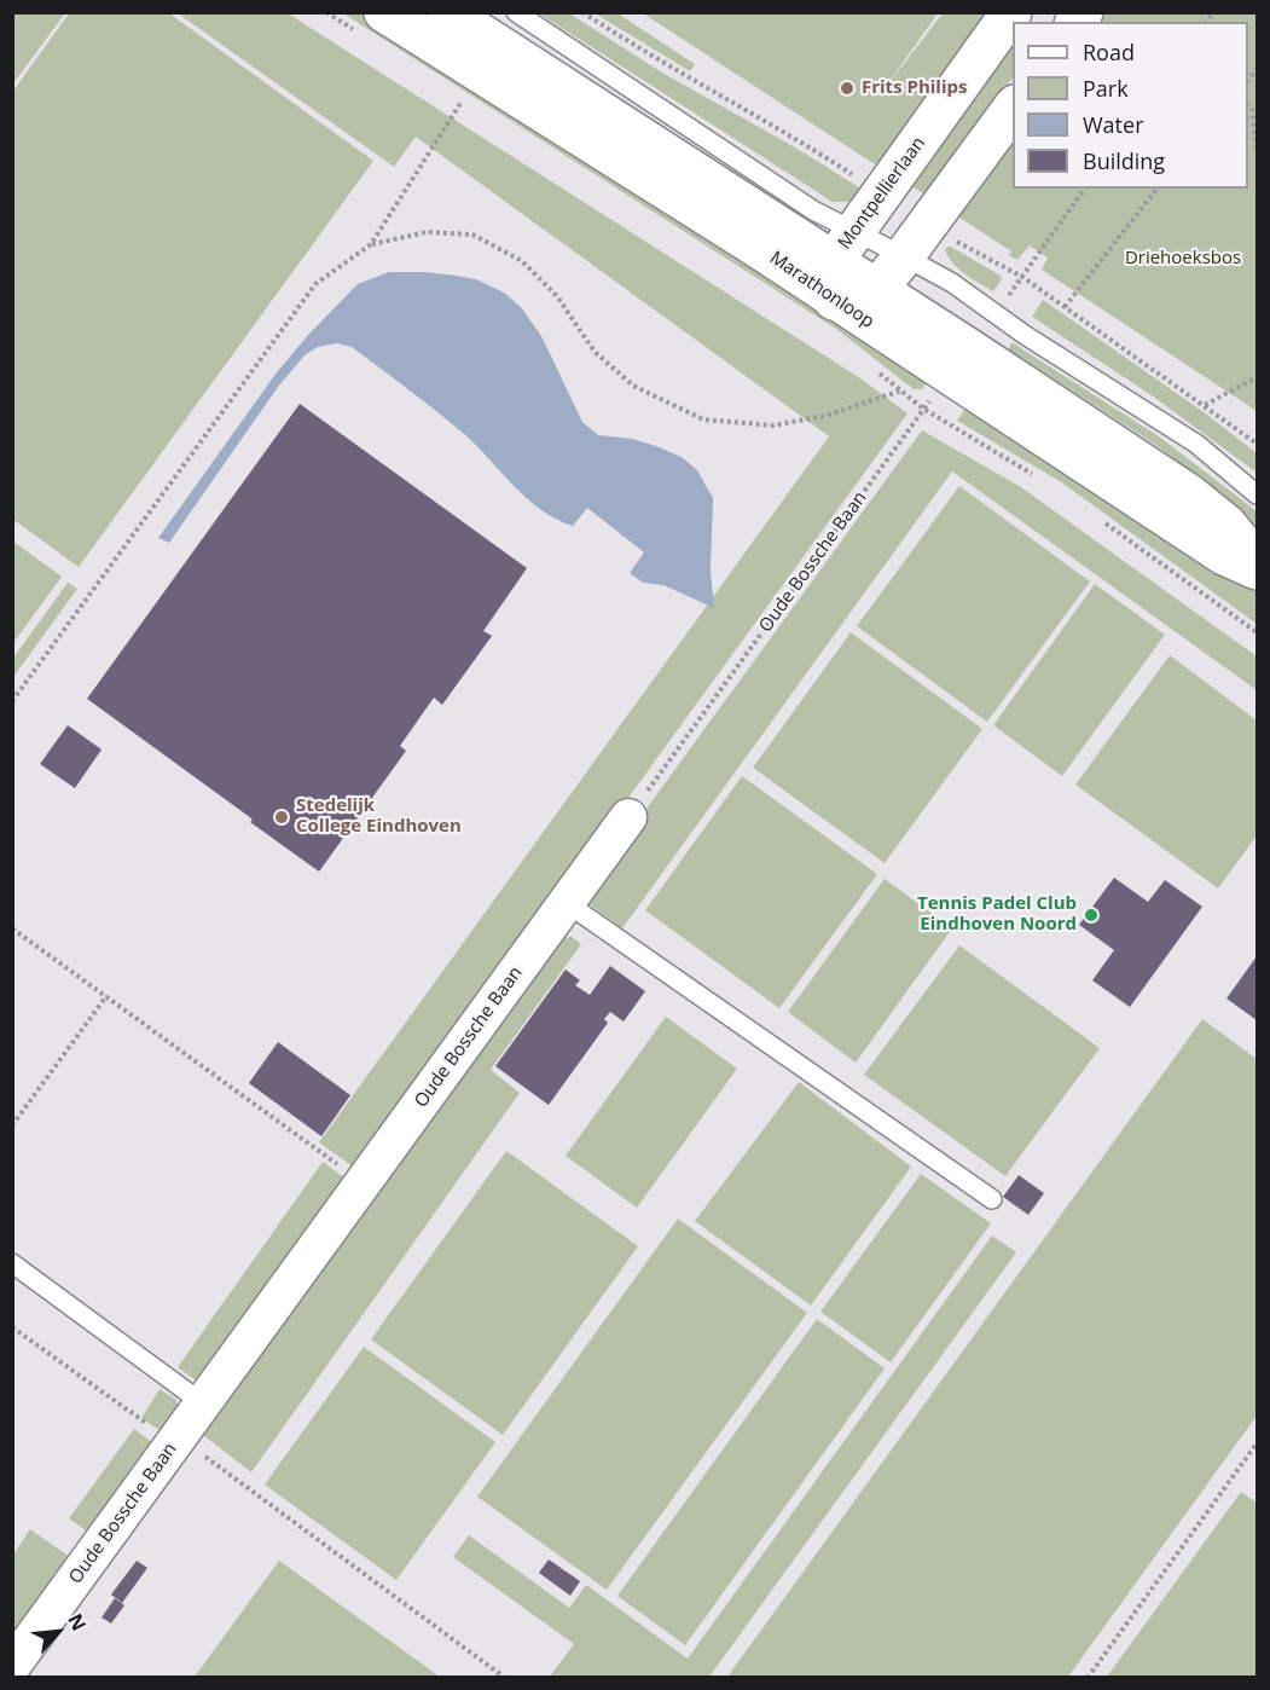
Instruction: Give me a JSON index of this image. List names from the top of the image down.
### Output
{
  "streets": {
    "main road": ["Montpellierlaan", "Marathonloop"],
    "street": ["Oude Bossche Baan"]
  },
  "crossings": [
    ["Montpellierlaan", "Marathonloop"]
  ],
  "parks": ["Driehoeksbos"],
  "places": ["Frits Philips", "Stedelijk College Eindhoven", "Tennis Padel Club Eindhoven Noord"],
  "legend": [
    "Road",
    "Park",
    "Water",
    "Building"
  ],
  "north": "top right"
}
